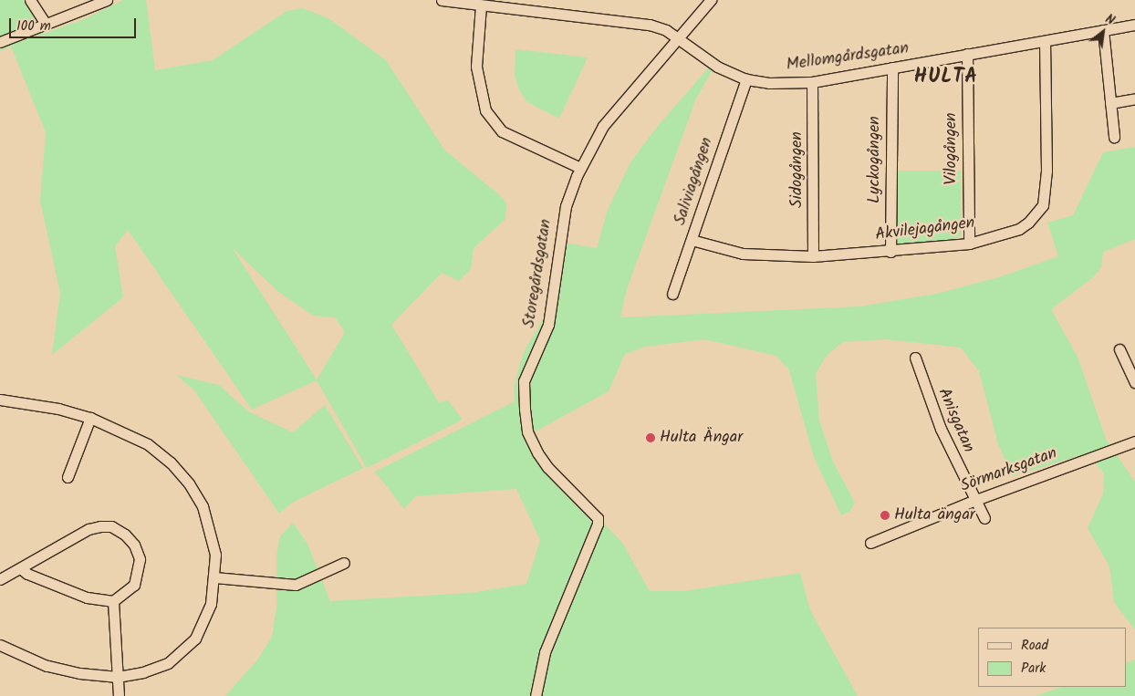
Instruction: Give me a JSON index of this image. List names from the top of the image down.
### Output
{
  "streets": {
    "street": [
      "Mellomgårdsgatan",
      "Vilogången",
      "Lyckogången",
      "Sidogången",
      "Saliviagången",
      "Akvilejagången",
      "Storegårdsgatan",
      "Anisgatan",
      "Sörmarksgatan"
    ]
  },
  "crossings": [
    ["Mellomgårdsgatan", "Vilogången"],
    ["Mellomgårdsgatan", "Lyckogången"],
    ["Mellomgårdsgatan", "Sidogången"],
    ["Mellomgårdsgatan", "Saliviagången"],
    ["Mellomgårdsgatan", "Akvilejagången"],
    ["Mellomgårdsgatan", "Storegårdsgatan"],
    ["Vilogången", "Akvilejagången"],
    ["Lyckogången", "Akvilejagången"],
    ["Sidogången", "Akvilejagången"],
    ["Saliviagången", "Akvilejagången"],
    ["Anisgatan", "Sörmarksgatan"]
  ],
  "districts": ["HULTA"],
  "places": ["Hulta Ängar", "Hulta ängar"],
  "legend": ["Road", "Park"],
  "scale_bar": "100 m",
  "north": "top right"
}
